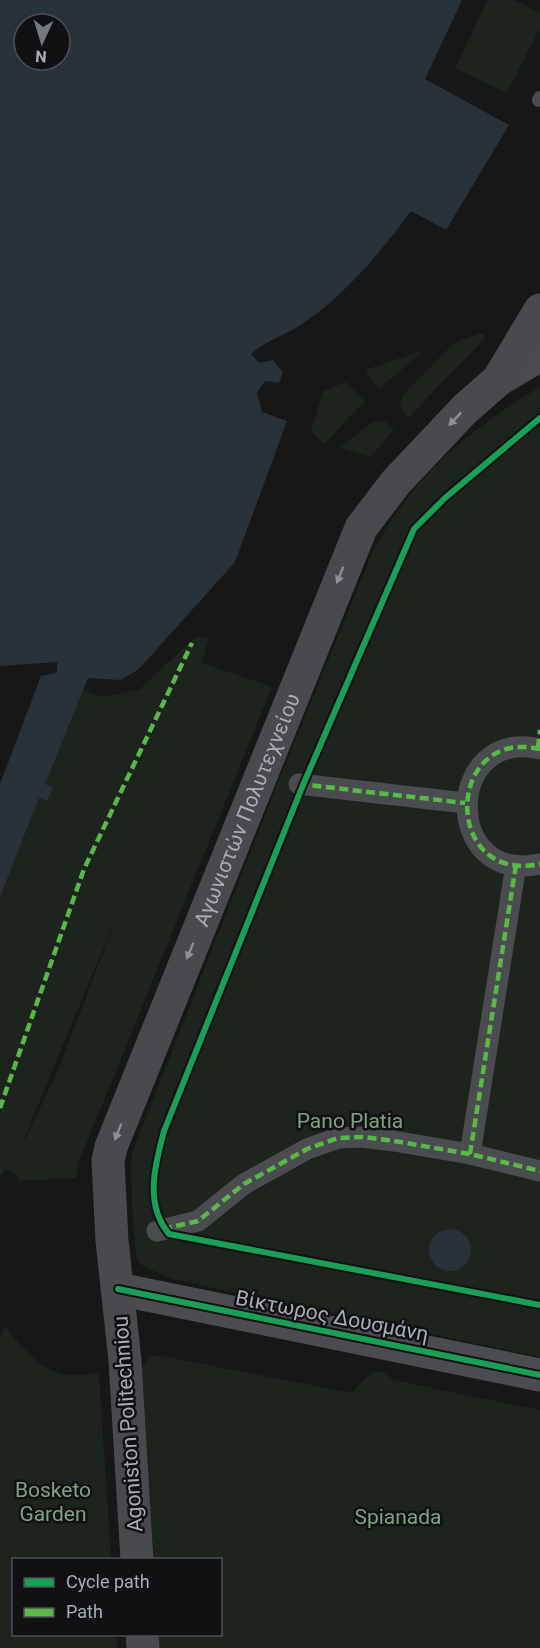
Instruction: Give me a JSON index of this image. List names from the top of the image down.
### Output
{
  "streets": {
    "main road": ["Αγωνιστών Πολυτεχνείου", "Agoniston Politechniou"],
    "street": ["Βίκτωρος Δουσμάνη"]
  },
  "crossings": [
    ["Αγωνιστών Πολυτεχνείου", "Βίκτωρος Δουσμάνη"],
    ["Αγωνιστών Πολυτεχνείου", "Agoniston Politechniou"],
    ["Βίκτωρος Δουσμάνη", "Agoniston Politechniou"]
  ],
  "one_way": ["Αγωνιστών Πολυτεχνείου"],
  "parks": ["Pano Platia", "Bosketo Garden", "Spianada"],
  "legend": ["Cycle path", "Path"],
  "north": "bottom"
}
